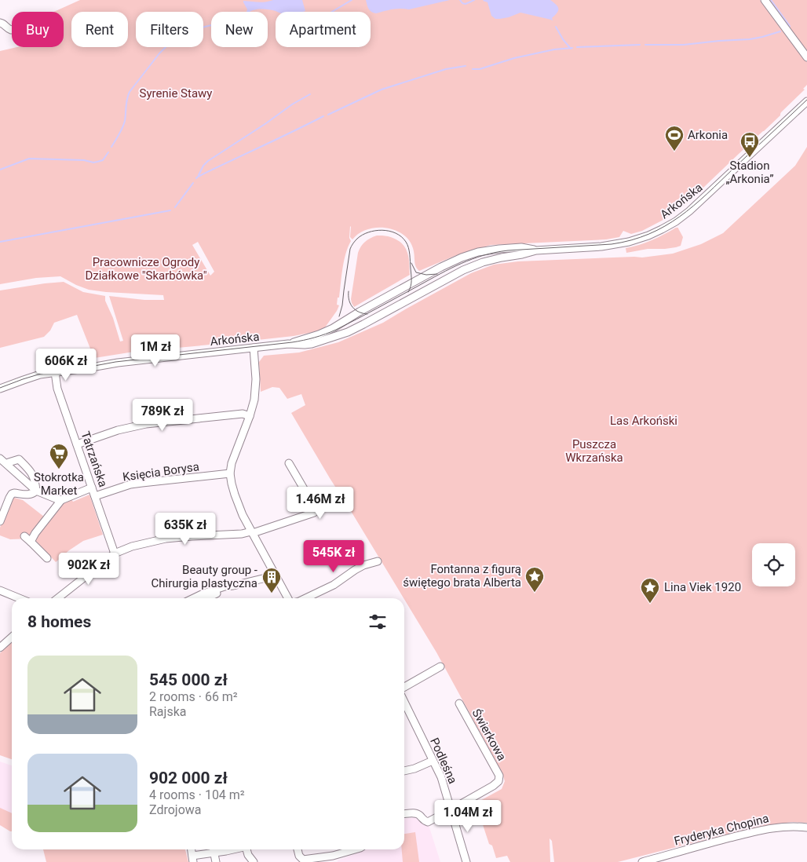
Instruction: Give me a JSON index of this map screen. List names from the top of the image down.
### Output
{
  "streets": {
    "street": [
      "Arkońska",
      "Tatrzańska",
      "Księcia Borysa",
      "Świerkowa",
      "Podleśna",
      "Fryderyka Chopina"
    ]
  },
  "crossings": [
    ["Arkońska", "Tatrzańska"],
    ["Tatrzańska", "Księcia Borysa"],
    ["Świerkowa", "Podleśna"]
  ],
  "parks": [
    "Syrenie Stawy",
    "Pracownicze Ogrody Działkowe \"Skarbówka\"",
    "Las Arkoński",
    "Puszcza Wkrzańska"
  ],
  "places": {
    "sports": ["Arkonia"],
    "bus stop": ["Stadion „Arkonia”"],
    "supermarket": ["Stokrotka Market"],
    "place": ["Fontanna z figurą świętego brata Alberta", "Lina Viek 1920"],
    "building": ["Beauty group - Chirurgia plastyczna"]
  },
  "page": {
    "chip": [
      "Buy",
      "Rent",
      "Filters",
      "New",
      "Apartment"
    ],
    "price": [
      "1M zł",
      "606K zł",
      "789K zł",
      "1.46M zł",
      "635K zł",
      "545K zł",
      "902K zł",
      "1.04M zł"
    ],
    "heading": "8 homes",
    "list": [
      {
        "name": "545 000 zł",
        "note": "2 rooms · 66 m² · Rajska"
      },
      {
        "name": "902 000 zł",
        "note": "4 rooms · 104 m² · Zdrojowa"
      }
    ]
  }
}
